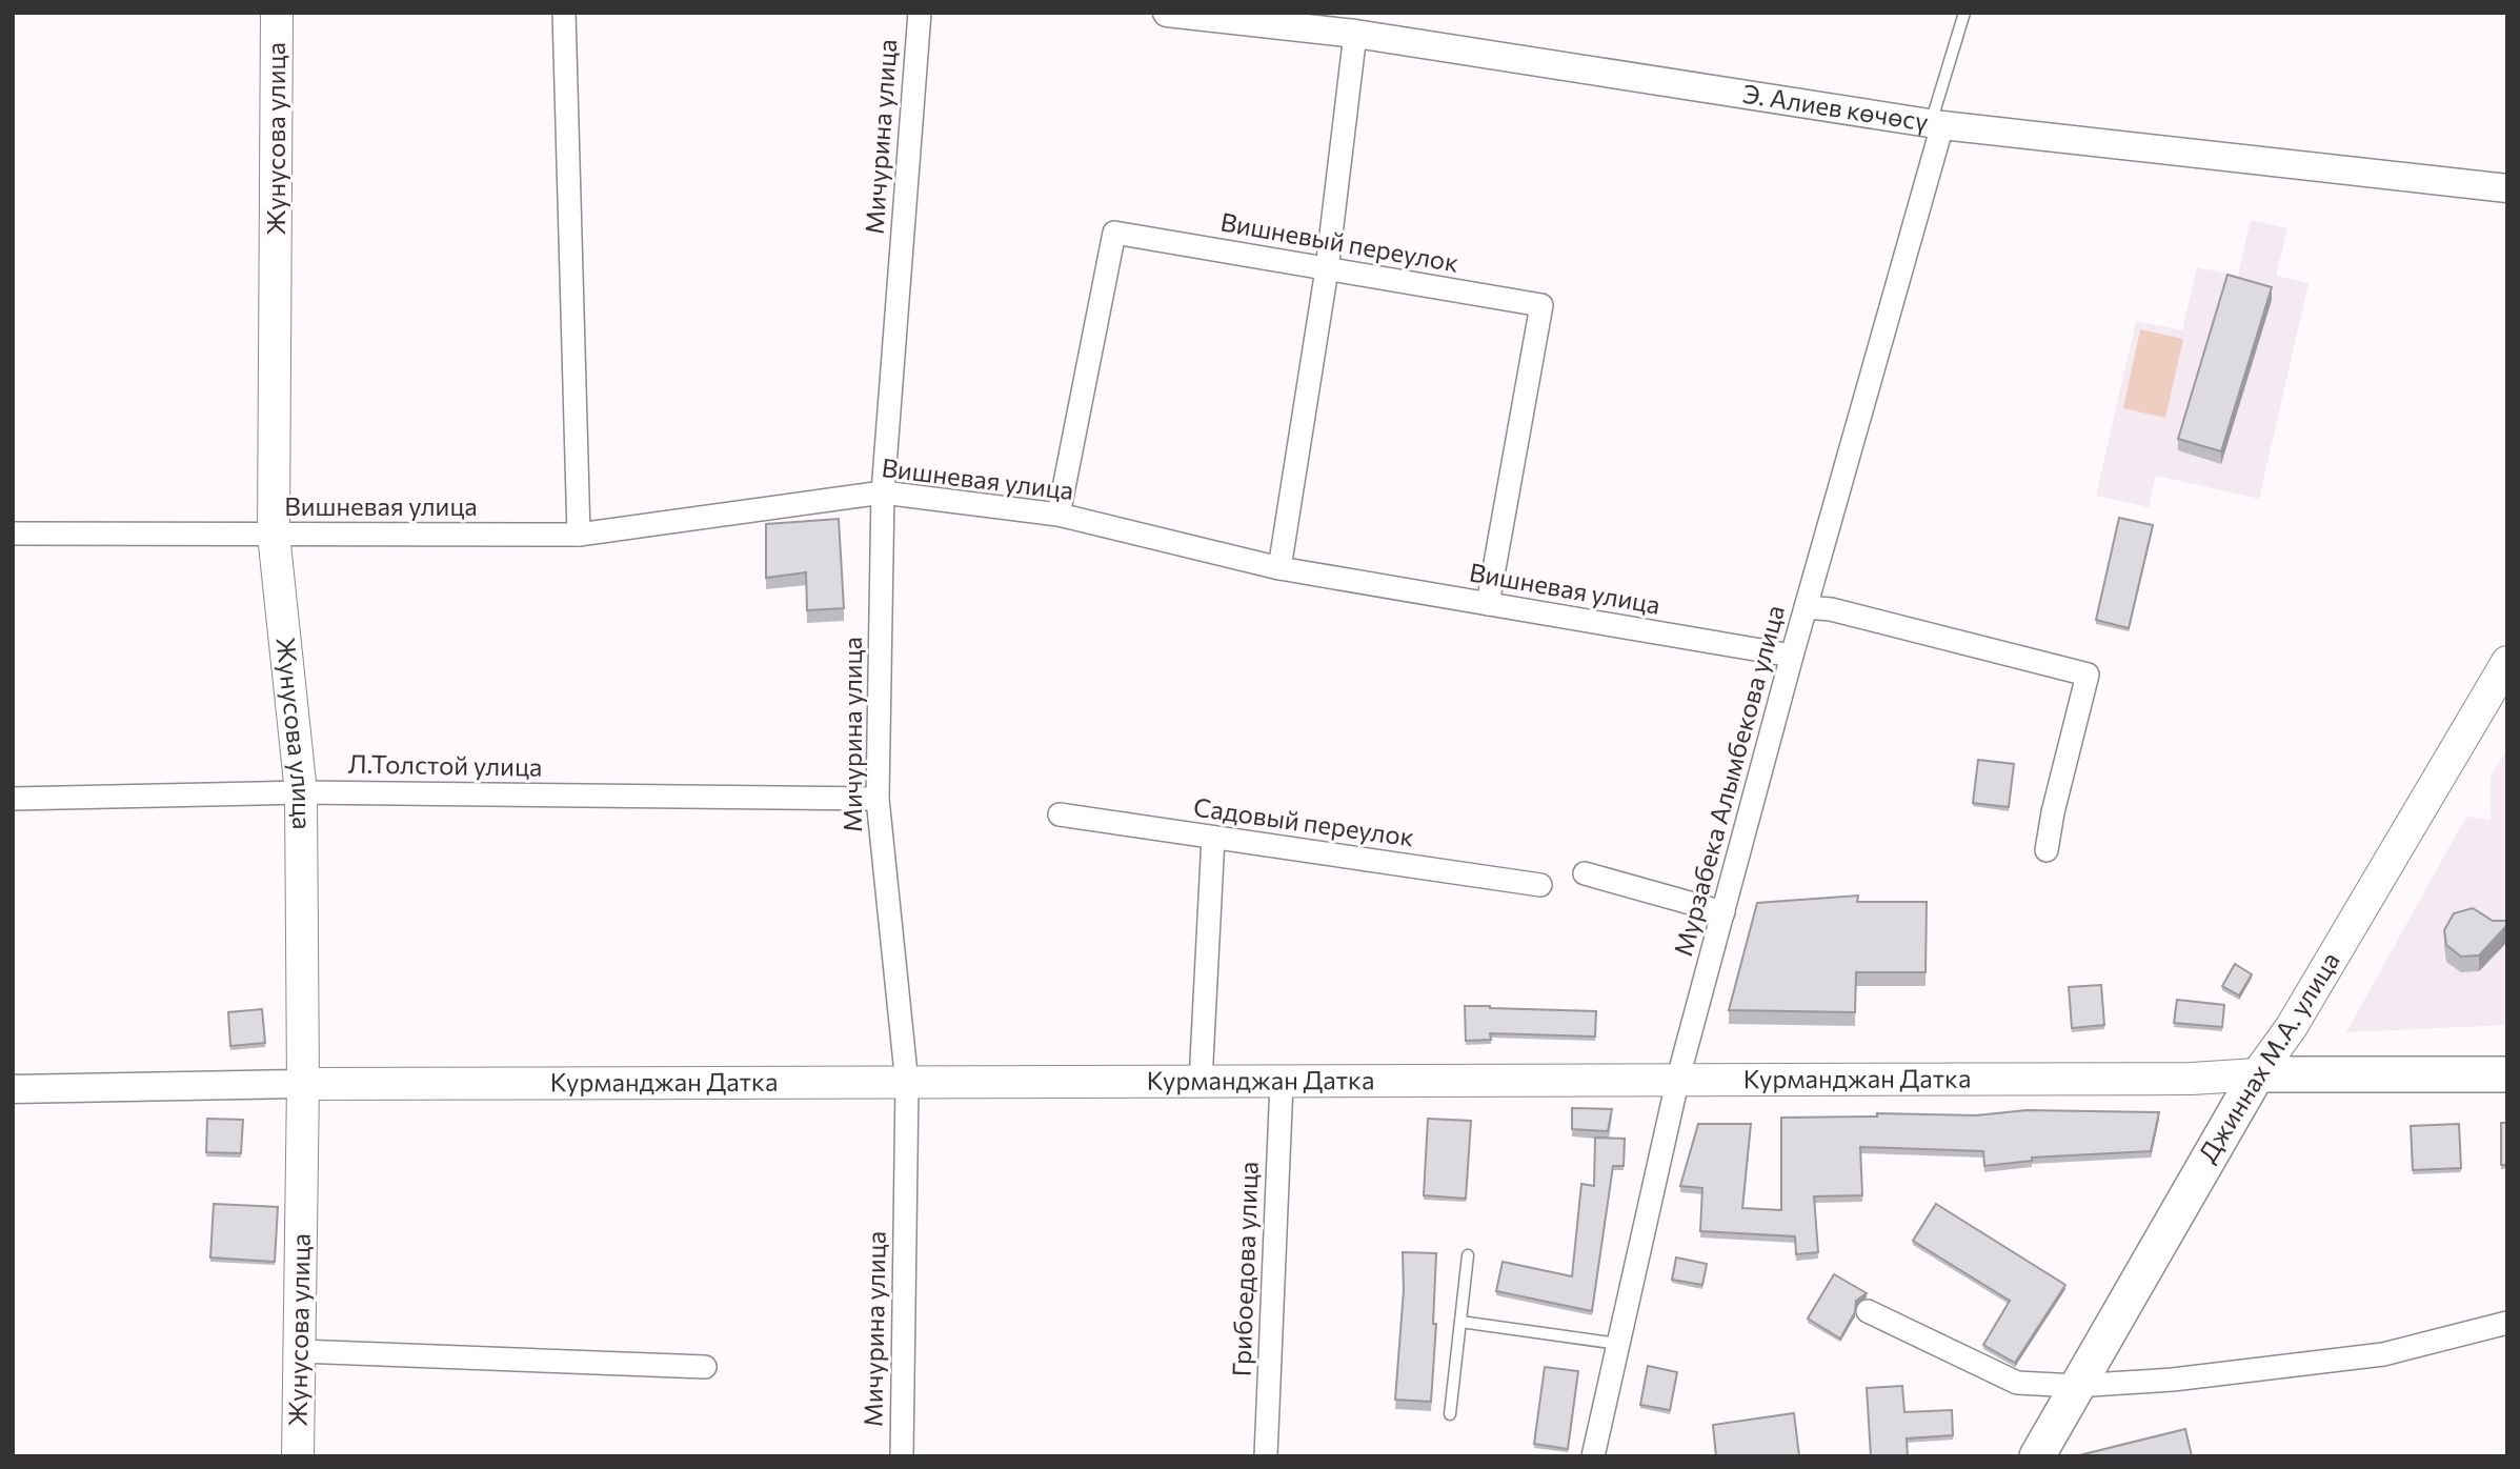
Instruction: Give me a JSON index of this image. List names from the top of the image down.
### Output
{
  "streets": {
    "main road": ["Жунусова улица", "Джиннах М.А. улица", "Курманджан Датка"],
    "street": [
      "Э. Алиев көчөсү",
      "Мичурина улица",
      "Вишневый переулок",
      "Вишневая улица",
      "Л.Толстой улица",
      "Мурзабека Алымбекова улица",
      "Садовый переулок",
      "Грибоедова улица"
    ]
  },
  "crossings": [
    ["Э. Алиев көчөсү", "Мурзабека Алымбекова улица"],
    ["Мичурина улица", "Вишневая улица"],
    ["Мичурина улица", "Л.Толстой улица"],
    ["Мичурина улица", "Курманджан Датка"],
    ["Жунусова улица", "Вишневая улица"],
    ["Жунусова улица", "Л.Толстой улица"],
    ["Жунусова улица", "Курманджан Датка"],
    ["Вишневый переулок", "Вишневая улица"],
    ["Вишневая улица", "Мурзабека Алымбекова улица"],
    ["Мурзабека Алымбекова улица", "Курманджан Датка"],
    ["Джиннах М.А. улица", "Курманджан Датка"],
    ["Курманджан Датка", "Грибоедова улица"]
  ]
}
